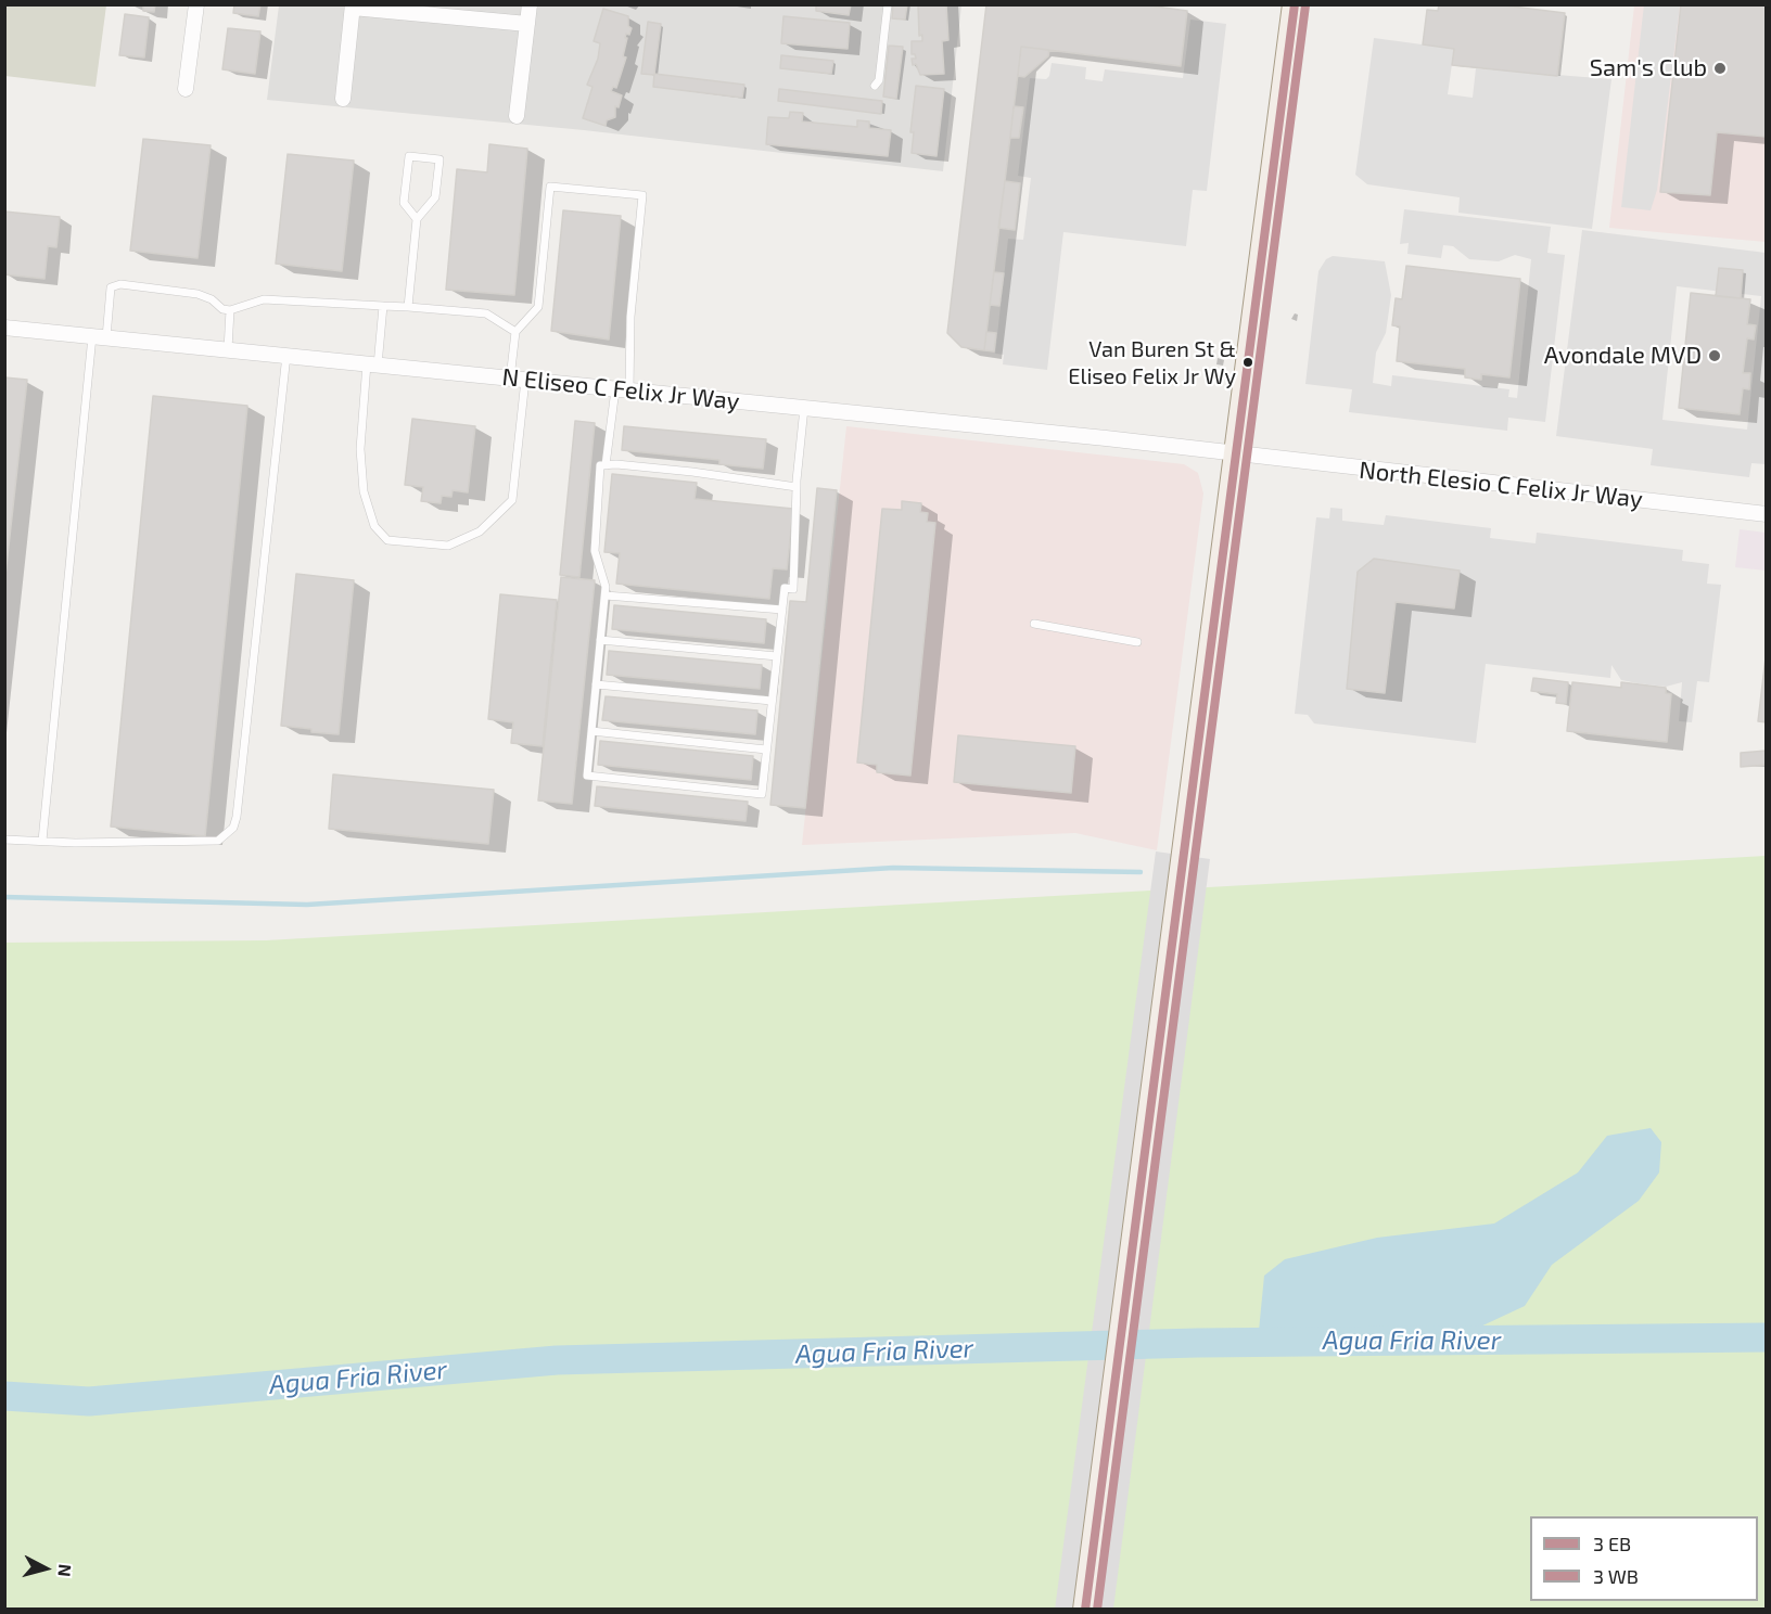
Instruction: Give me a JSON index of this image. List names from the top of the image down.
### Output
{
  "streets": {
    "street": ["N Eliseo C Felix Jr Way", "North Elesio C Felix Jr Way"]
  },
  "crossings": [
    ["N Eliseo C Felix Jr Way", "North Elesio C Felix Jr Way"]
  ],
  "water": ["Agua Fria River"],
  "places": ["Sam's Club", "Avondale MVD", "Van Buren St & Eliseo Felix Jr Wy"],
  "legend": ["3 EB", "3 WB"],
  "north": "right"
}
